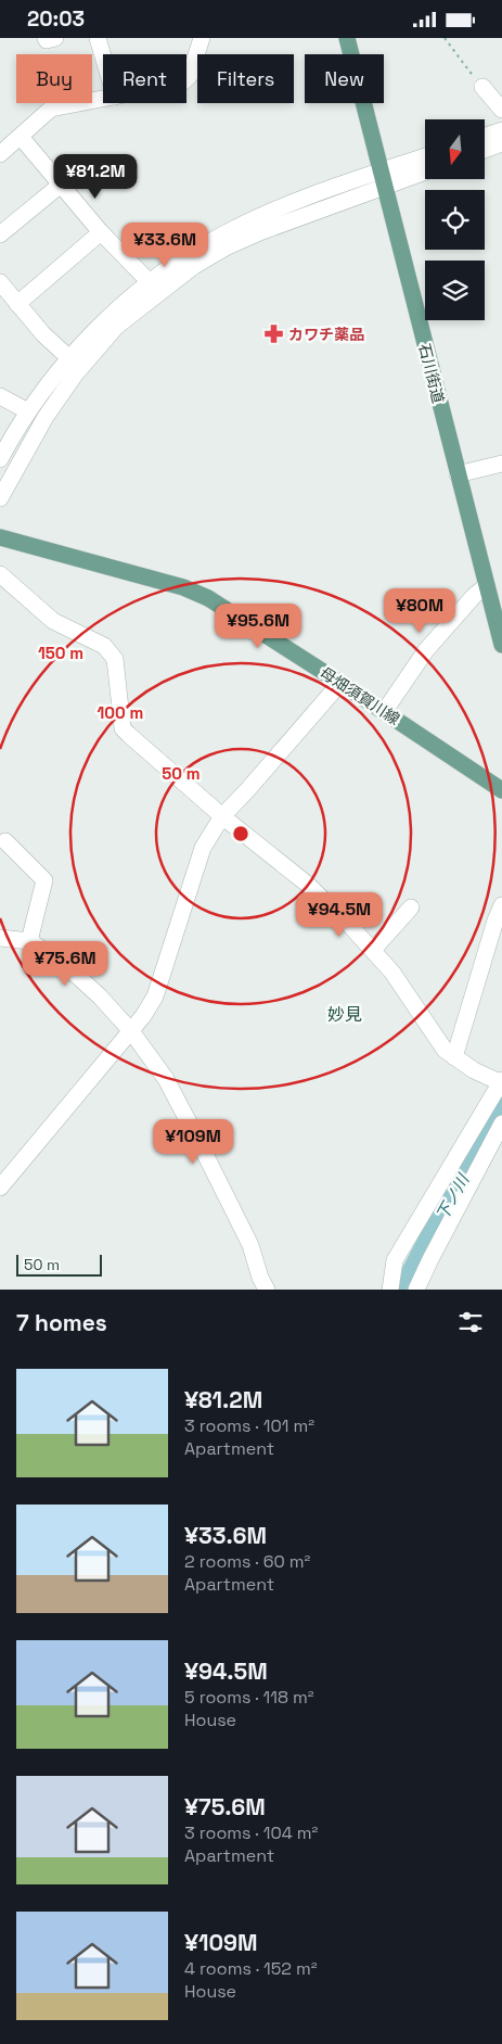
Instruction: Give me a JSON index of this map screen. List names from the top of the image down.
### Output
{
  "streets": {
    "main road": ["石川街道", "母畑須賀川線"]
  },
  "districts": ["妙見"],
  "water": ["下ノ川"],
  "places": {
    "pharmacy": ["カワチ薬品"]
  },
  "scale_bar": "50 m",
  "north": "bottom",
  "page": {
    "status": "20:03",
    "chip": [
      "Buy",
      "Rent",
      "Filters",
      "New"
    ],
    "price": [
      "¥81.2M",
      "¥33.6M",
      "¥80M",
      "¥95.6M",
      "¥94.5M",
      "¥75.6M",
      "¥109M"
    ],
    "scale": "50 m",
    "heading": "7 homes",
    "list": [
      {
        "name": "¥81.2M",
        "note": "3 rooms · 101 m² · Apartment"
      },
      {
        "name": "¥33.6M",
        "note": "2 rooms · 60 m² · Apartment"
      },
      {
        "name": "¥94.5M",
        "note": "5 rooms · 118 m² · House"
      },
      {
        "name": "¥75.6M",
        "note": "3 rooms · 104 m² · Apartment"
      },
      {
        "name": "¥109M",
        "note": "4 rooms · 152 m² · House"
      }
    ]
  },
  "rings": ["150 m", "100 m", "50 m"]
}
